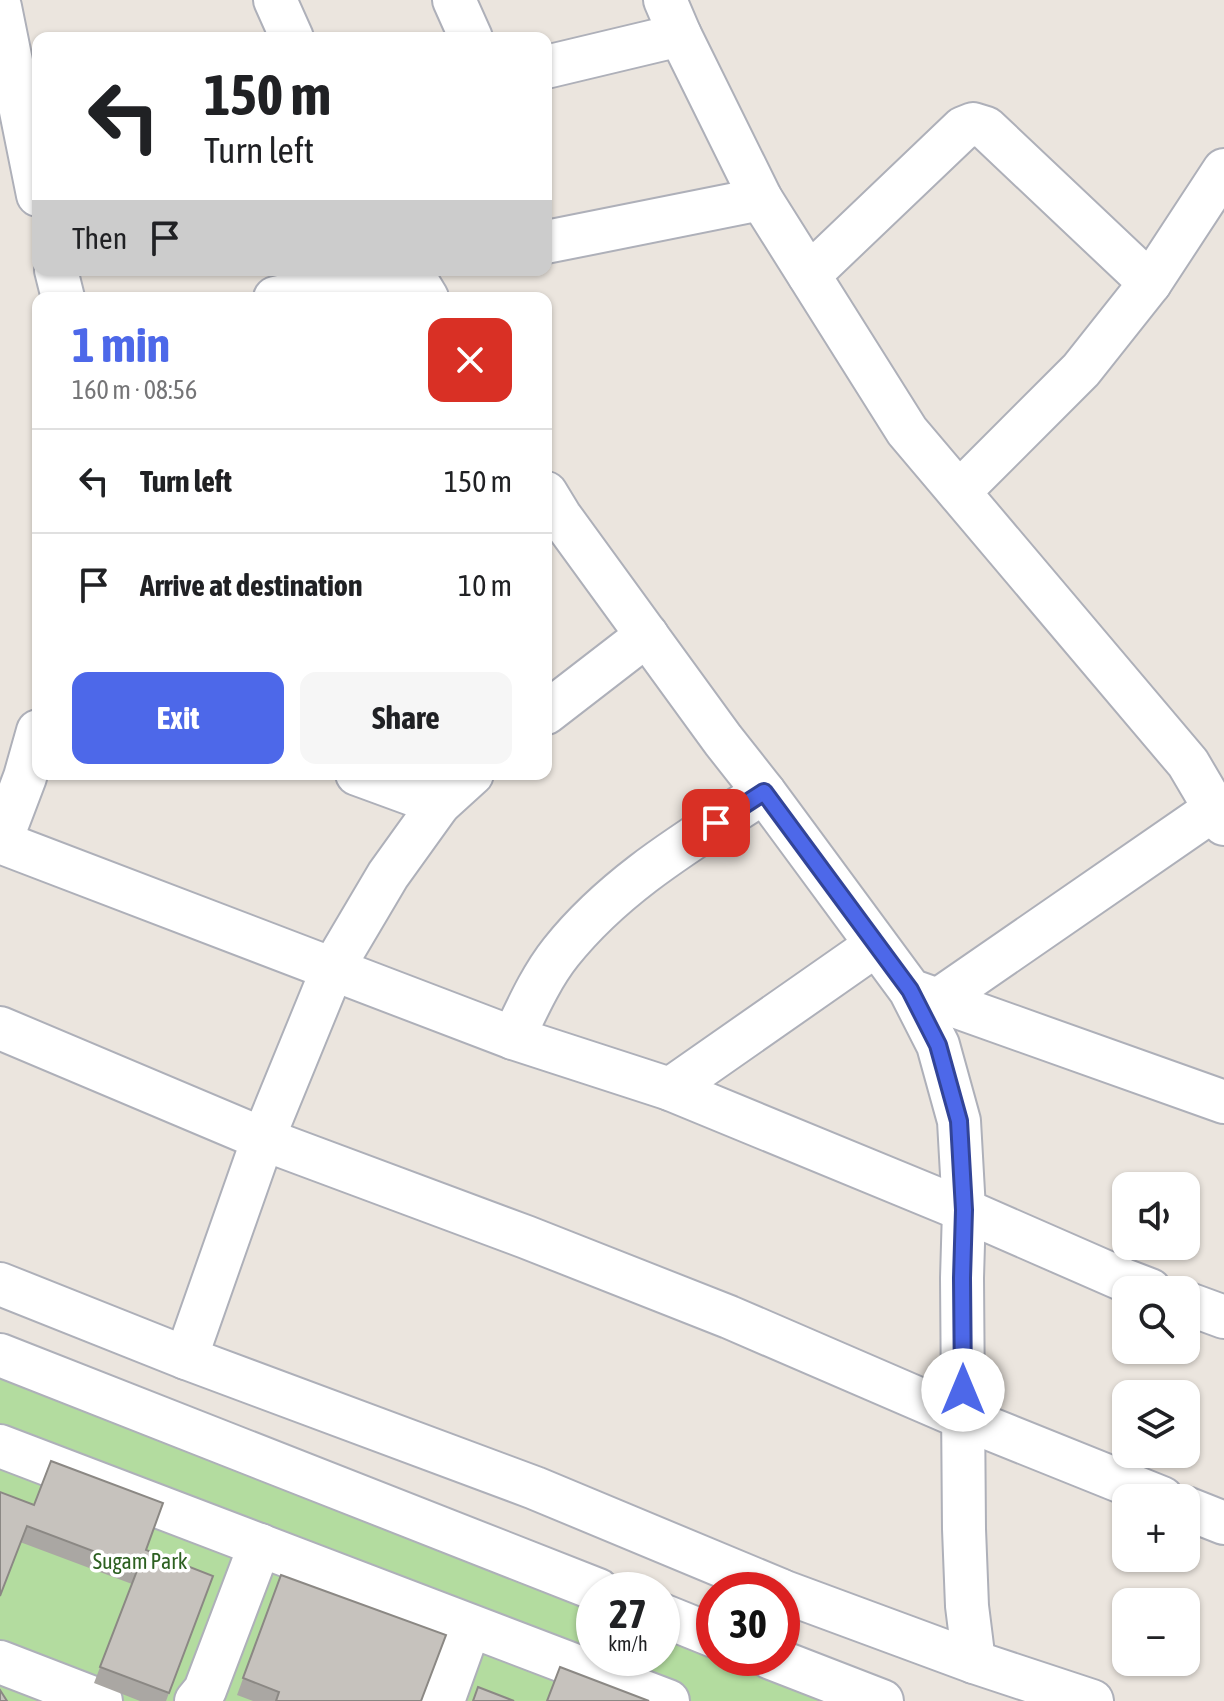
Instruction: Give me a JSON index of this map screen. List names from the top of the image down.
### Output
{
  "parks": ["Sugam Park"],
  "page": {
    "turn": ["150 m", "Turn left"],
    "then": "Then",
    "heading": ["1 min", "160 m · 08:56"],
    "list": [
      {
        "name": "Turn left",
        "value": "150 m"
      },
      {
        "name": "Arrive at destination",
        "value": "10 m"
      }
    ],
    "buttons": ["Exit", "Share"],
    "map_buttons": ["+", "−"],
    "speed": "27 km/h",
    "limit": "30"
  }
}
